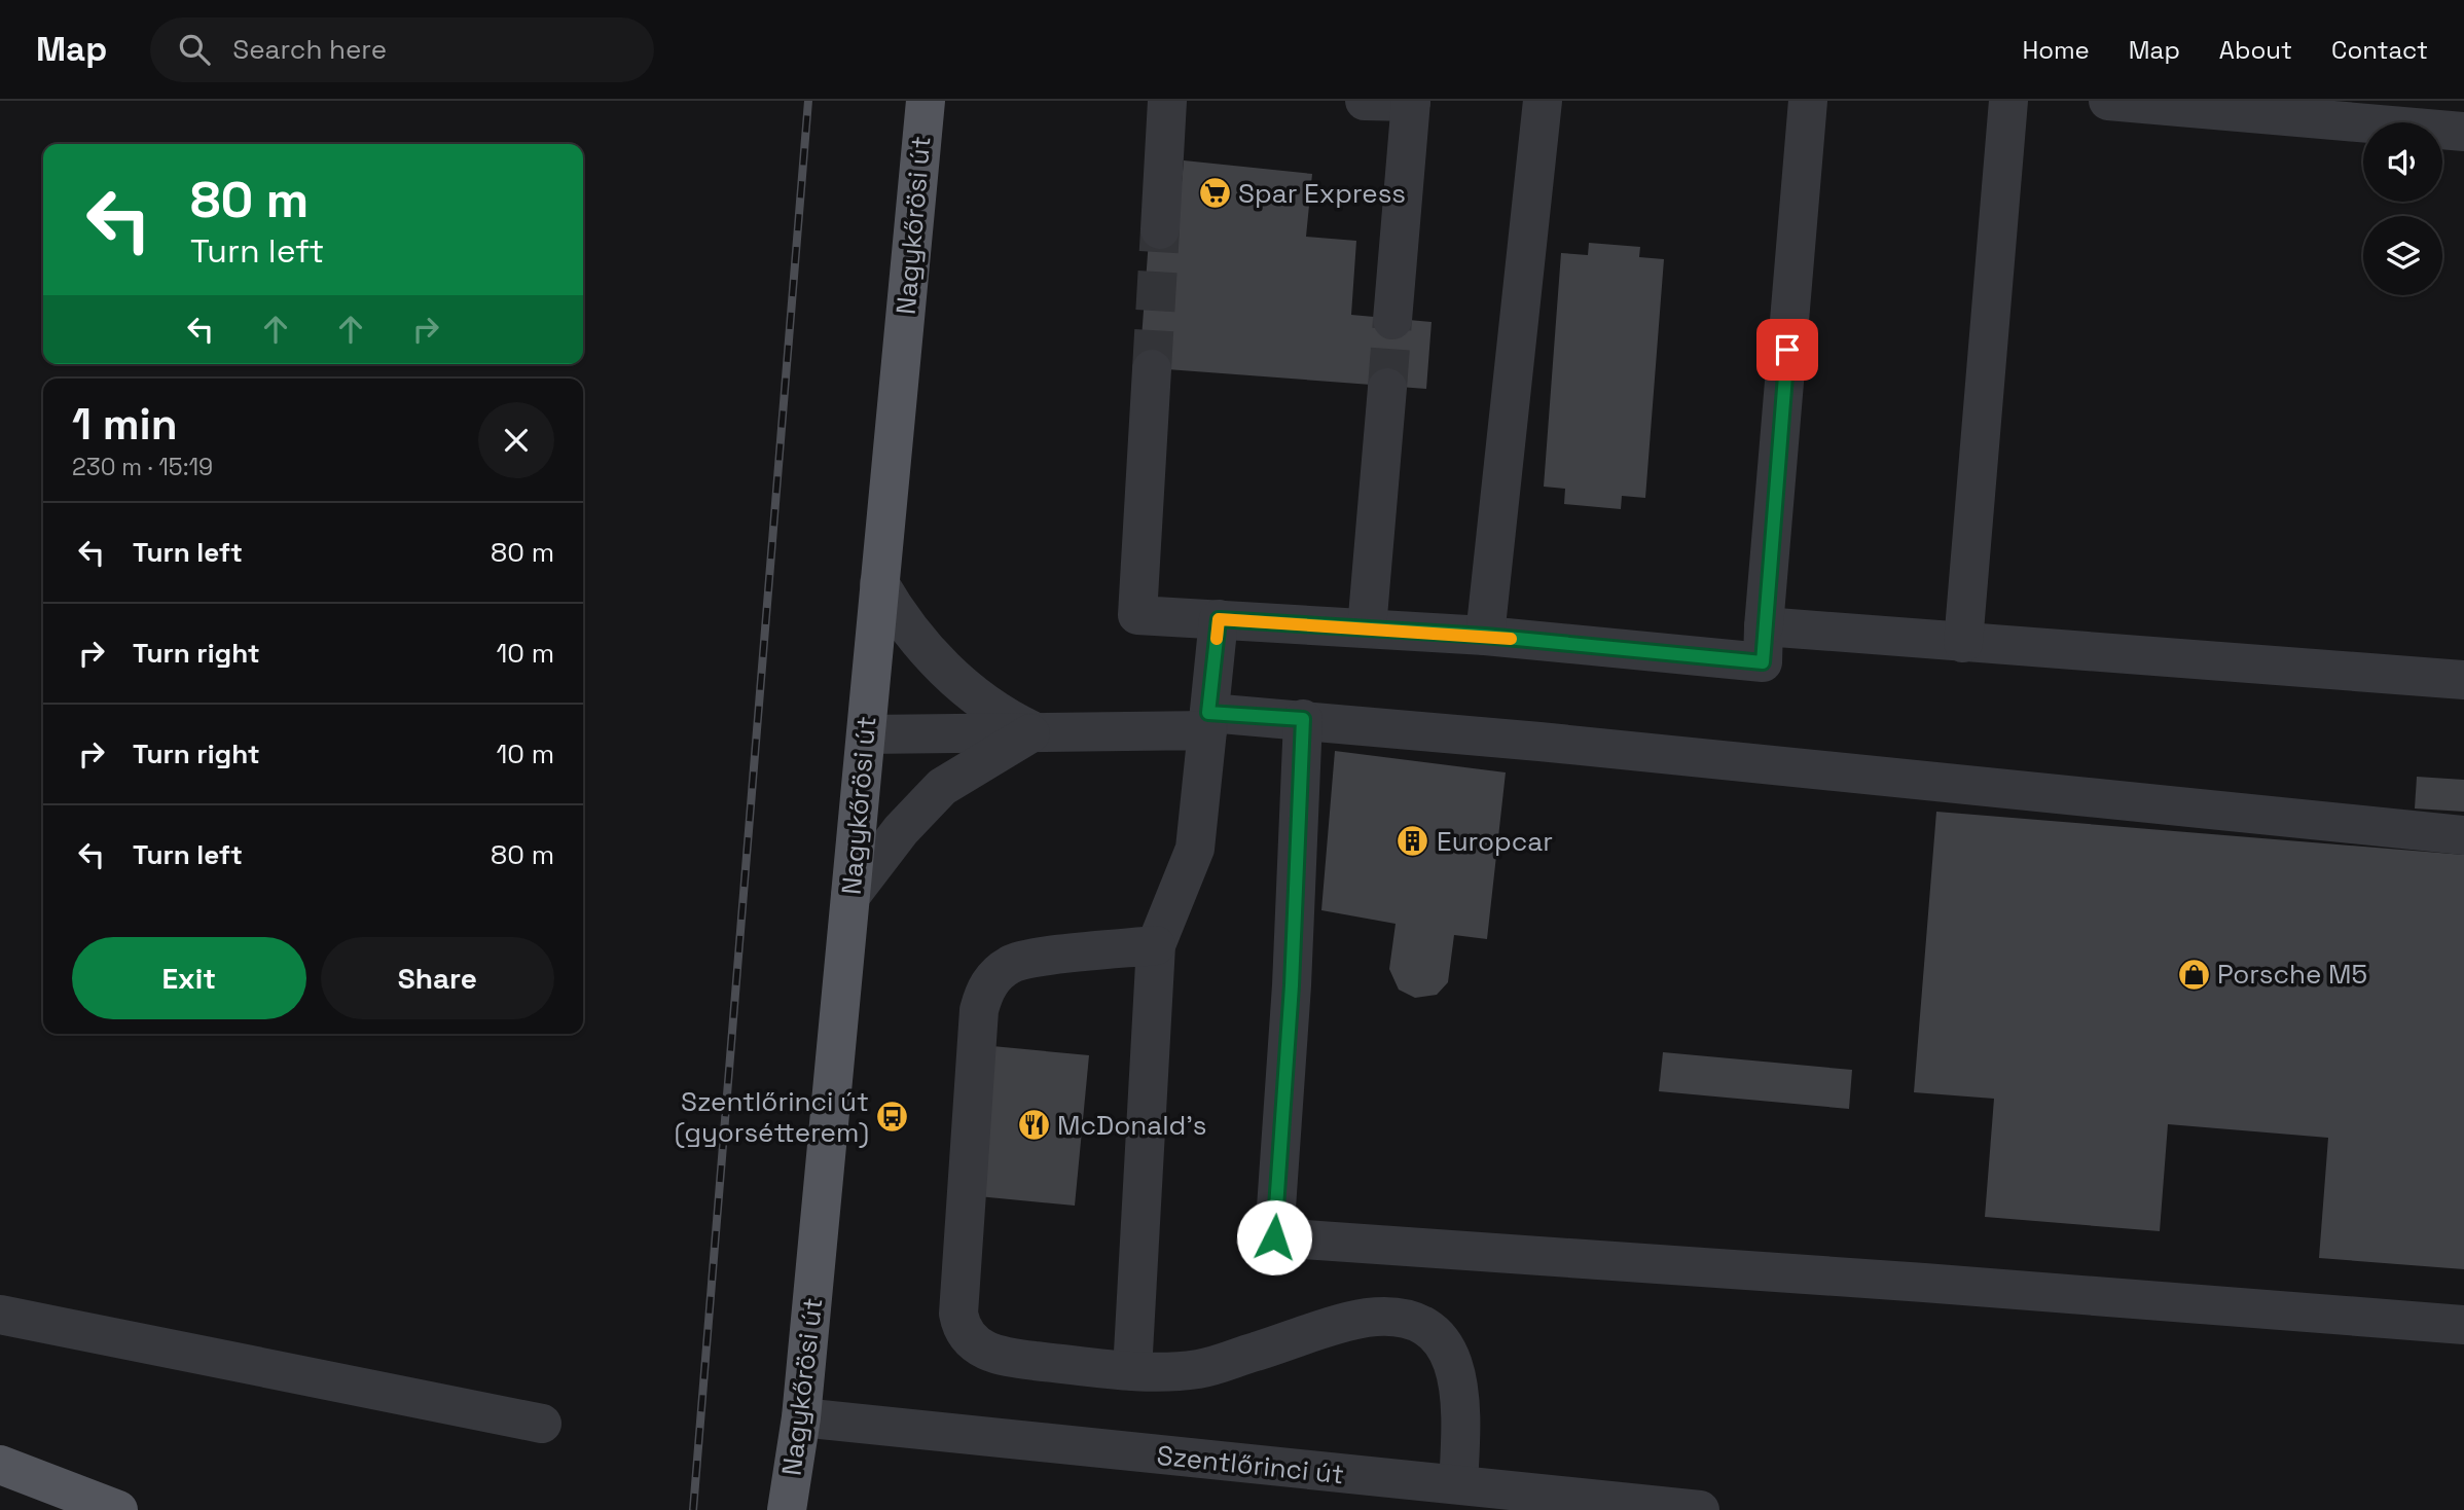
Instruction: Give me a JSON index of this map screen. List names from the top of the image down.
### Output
{
  "streets": {
    "main road": ["Nagykőrösi út"],
    "street": ["Szentlőrinci út"]
  },
  "crossings": [
    ["Nagykőrösi út", "Szentlőrinci út"]
  ],
  "places": {
    "supermarket": ["Spar Express"],
    "building": ["Europcar"],
    "shop": ["Porsche M5"],
    "bus stop": ["Szentlőrinci út (gyorsétterem)"],
    "restaurant": ["McDonald's"]
  },
  "page": {
    "header": "Map",
    "search": "Search here",
    "nav": [
      "Home",
      "Map",
      "About",
      "Contact"
    ],
    "turn": ["80 m", "Turn left"],
    "heading": ["1 min", "230 m · 15:19"],
    "list": [
      {
        "name": "Turn left",
        "value": "80 m"
      },
      {
        "name": "Turn right",
        "value": "10 m"
      },
      {
        "name": "Turn right",
        "value": "10 m"
      },
      {
        "name": "Turn left",
        "value": "80 m"
      }
    ],
    "buttons": ["Exit", "Share"]
  }
}
